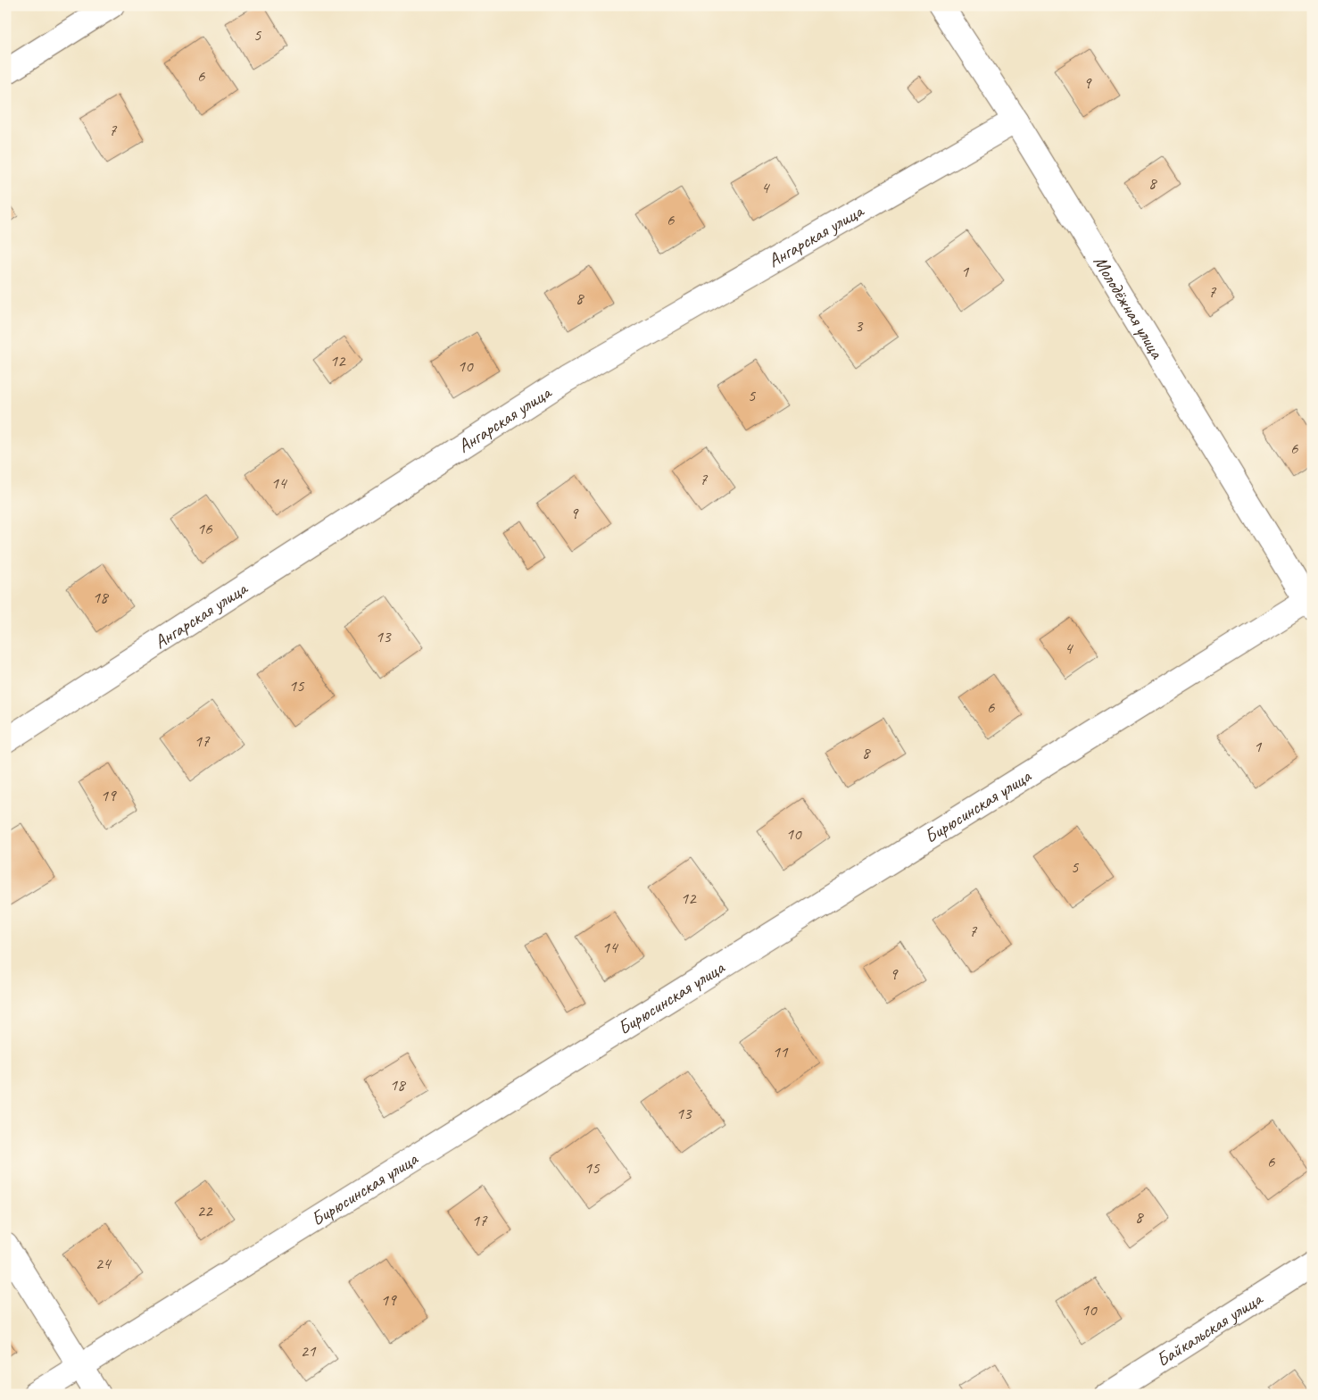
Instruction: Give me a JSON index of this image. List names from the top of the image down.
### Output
{
  "streets": {
    "street": [
      "Ангарская улица",
      "Молодёжная улица",
      "Бирюсинская улица",
      "Байкальская улица"
    ]
  },
  "crossings": [
    ["Ангарская улица", "Молодёжная улица"],
    ["Молодёжная улица", "Бирюсинская улица"]
  ],
  "house_numbers": [
    "5",
    "6",
    "9",
    "7",
    "8",
    "4",
    "6",
    "1",
    "7",
    "8",
    "3",
    "12",
    "10",
    "5",
    "6",
    "7",
    "14",
    "9",
    "16",
    "18",
    "13",
    "4",
    "15",
    "6",
    "17",
    "1",
    "8",
    "19",
    "10",
    "5",
    "12",
    "7",
    "14",
    "9",
    "11",
    "18",
    "13",
    "6",
    "15",
    "22",
    "8",
    "17",
    "24",
    "19",
    "10",
    "21"
  ]
}
